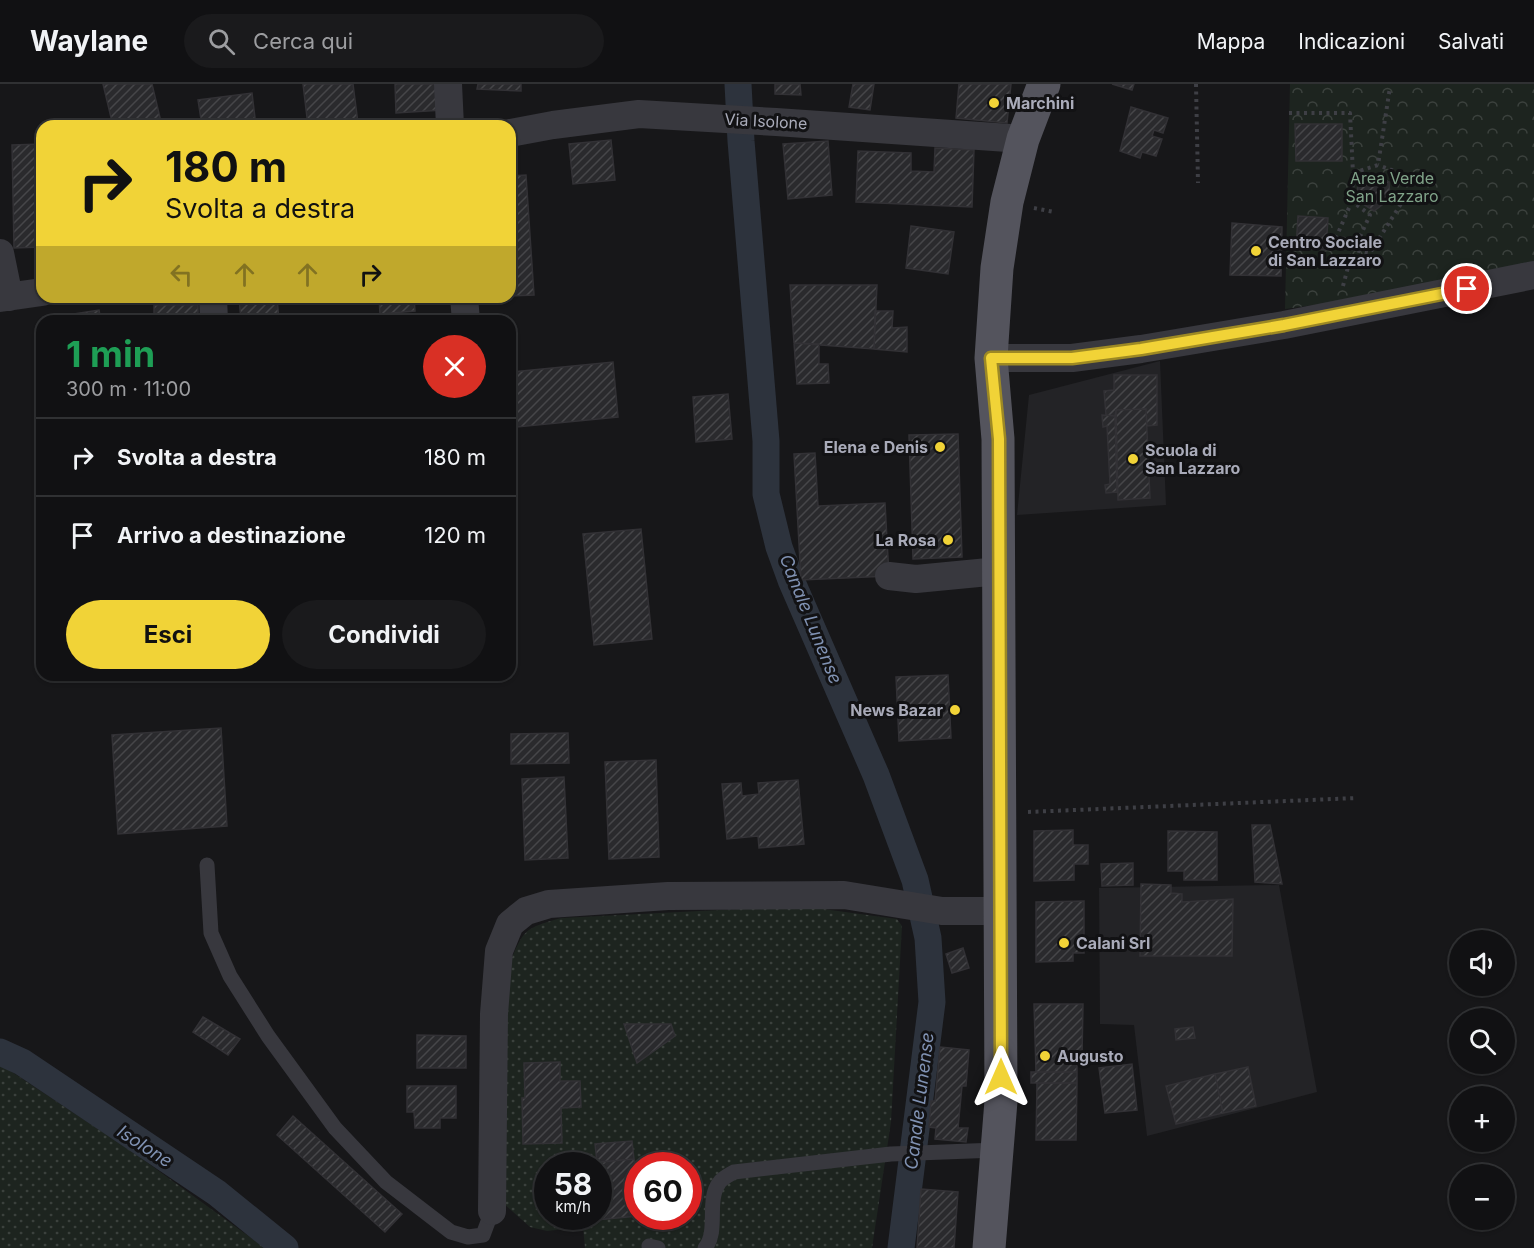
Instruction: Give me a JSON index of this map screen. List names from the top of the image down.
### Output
{
  "streets": {
    "street": ["Via Isolone"]
  },
  "water": ["Canale Lunense", "Isolone"],
  "parks": ["Area Verde San Lazzaro"],
  "places": [
    "Marchini",
    "Centro Sociale di San Lazzaro",
    "Elena e Denis",
    "Scuola di San Lazzaro",
    "La Rosa",
    "News Bazar",
    "Calani Srl",
    "Augusto"
  ],
  "page": {
    "header": "Waylane",
    "search": "Cerca qui",
    "nav": ["Mappa", "Indicazioni", "Salvati"],
    "turn": ["180 m", "Svolta a destra"],
    "heading": ["1 min", "300 m · 11:00"],
    "list": [
      {
        "name": "Svolta a destra",
        "value": "180 m"
      },
      {
        "name": "Arrivo a destinazione",
        "value": "120 m"
      }
    ],
    "buttons": ["Esci", "Condividi"],
    "map_buttons": ["+", "−"],
    "speed": "58 km/h",
    "limit": "60"
  }
}
